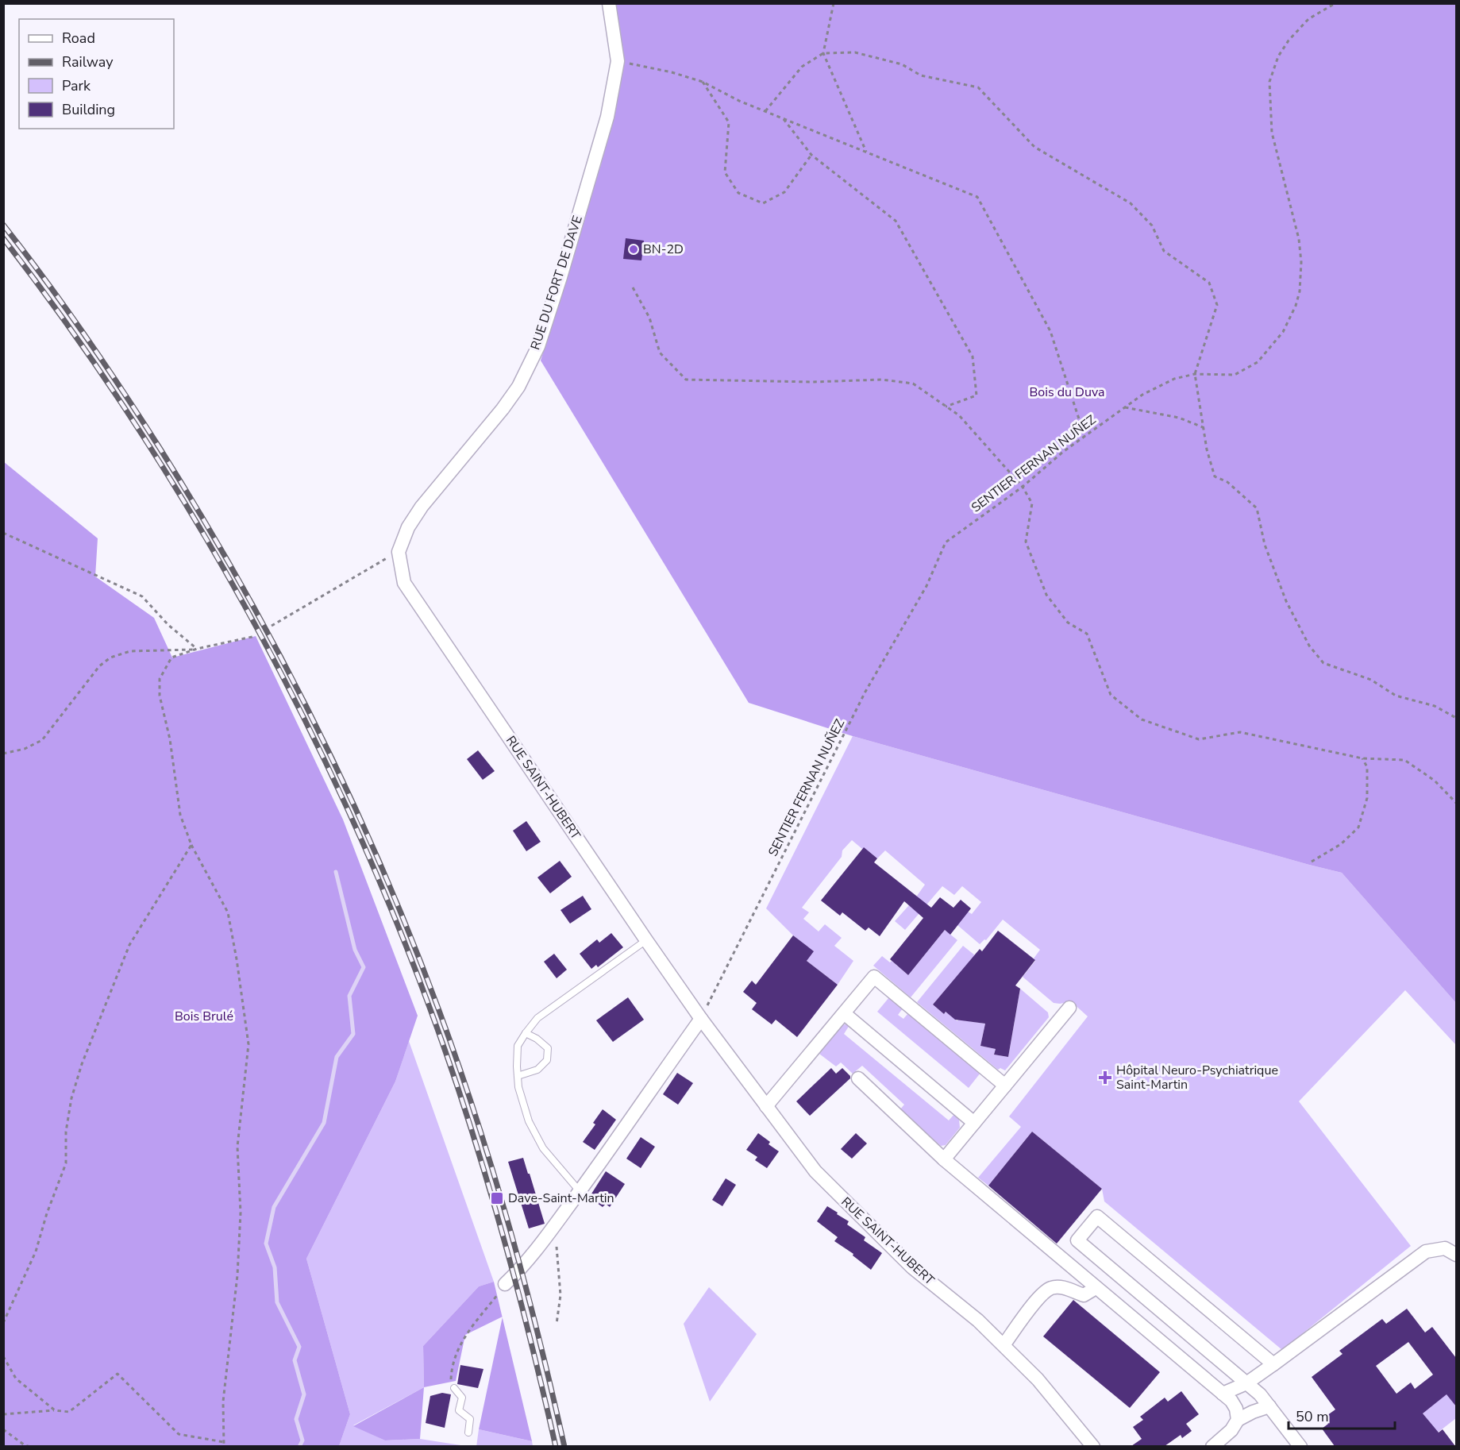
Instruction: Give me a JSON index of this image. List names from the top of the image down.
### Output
{
  "streets": {
    "street": ["RUE DU FORT DE DAVE", "RUE SAINT-HUBERT"],
    "path": ["SENTIER FERNAN NUÑEZ"]
  },
  "crossings": [
    ["RUE DU FORT DE DAVE", "RUE SAINT-HUBERT"],
    ["SENTIER FERNAN NUÑEZ", "RUE SAINT-HUBERT"]
  ],
  "parks": ["Bois du Duva", "Bois Brulé"],
  "places": {
    "other": ["BN-2D"],
    "health": ["Hôpital Neuro-Psychiatrique Saint-Martin"],
    "transit": ["Dave-Saint-Martin"]
  },
  "legend": [
    "Road",
    "Railway",
    "Park",
    "Building"
  ],
  "scale_bar": "50 m"
}
